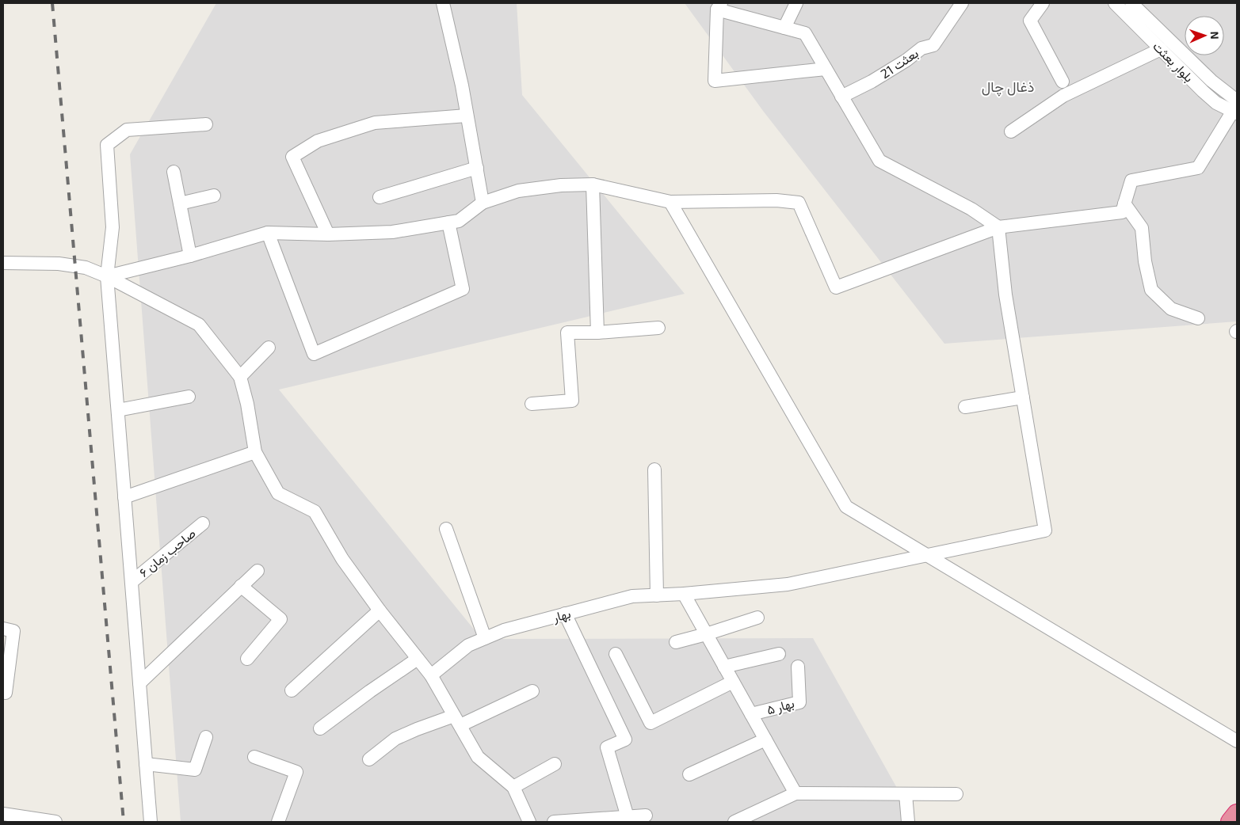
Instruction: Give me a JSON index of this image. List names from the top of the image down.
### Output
{
  "streets": {
    "street": [
      "بلوار بعثت",
      "بعثت 21",
      "صاحب زمان ۶",
      "بهار",
      "بهار ۵"
    ]
  },
  "districts": ["ذغال چال"],
  "north": "right"
}
